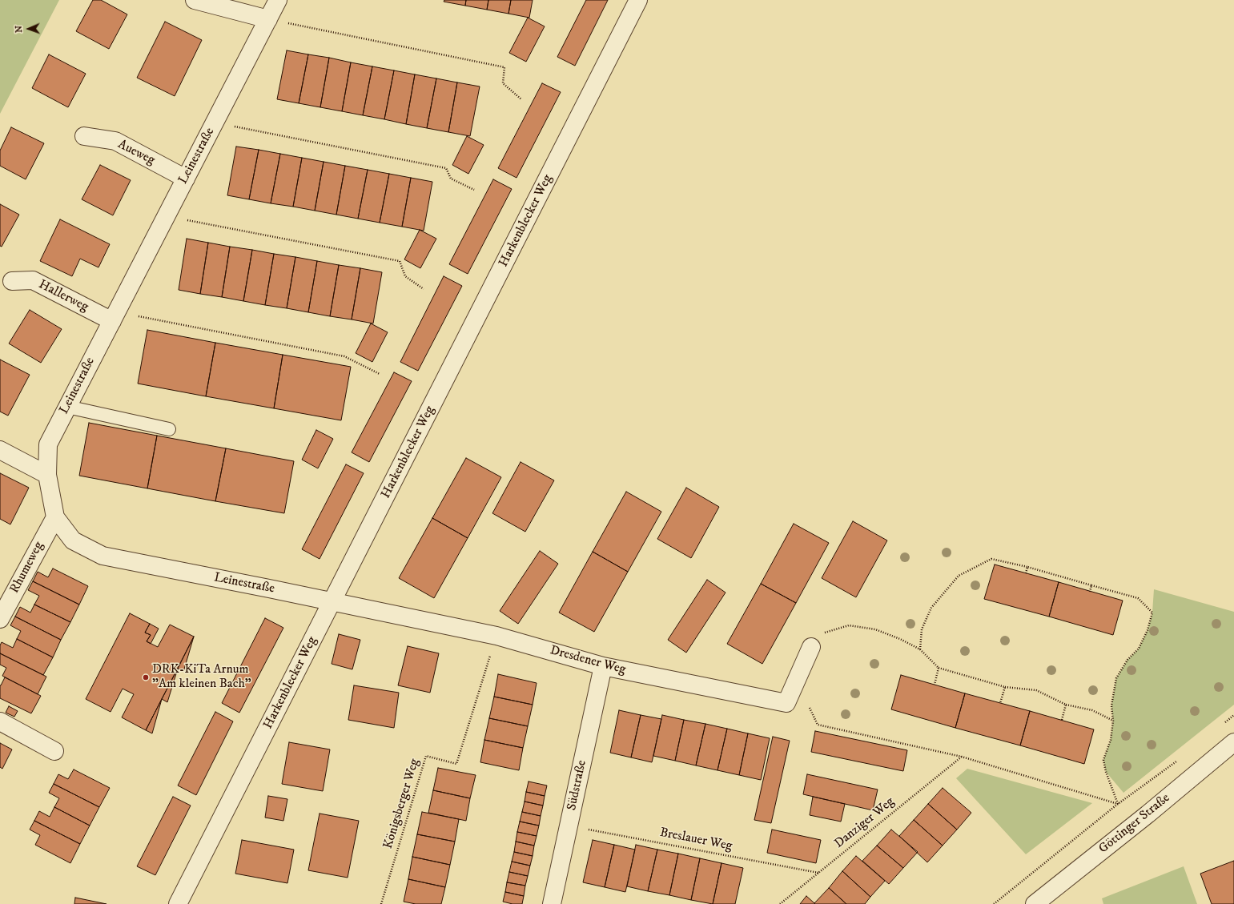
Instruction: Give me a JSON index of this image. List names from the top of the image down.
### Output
{
  "streets": {
    "street": [
      "Aueweg",
      "Leinestraße",
      "Harkenblecker Weg",
      "Hallerweg",
      "Rhumeweg",
      "Dresdener Weg",
      "Südstraße",
      "Göttinger Straße"
    ],
    "path": ["Königsberger Weg", "Danziger Weg", "Breslauer Weg"]
  },
  "crossings": [
    ["Aueweg", "Leinestraße"],
    ["Leinestraße", "Harkenblecker Weg"],
    ["Leinestraße", "Hallerweg"],
    ["Leinestraße", "Rhumeweg"],
    ["Leinestraße", "Dresdener Weg"],
    ["Harkenblecker Weg", "Dresdener Weg"],
    ["Dresdener Weg", "Südstraße"],
    ["Dresdener Weg", "Königsberger Weg"],
    ["Südstraße", "Breslauer Weg"],
    ["Danziger Weg", "Breslauer Weg"]
  ],
  "places": ["DRK-KiTa Arnum \"Am kleinen Bach\""],
  "north": "left"
}
